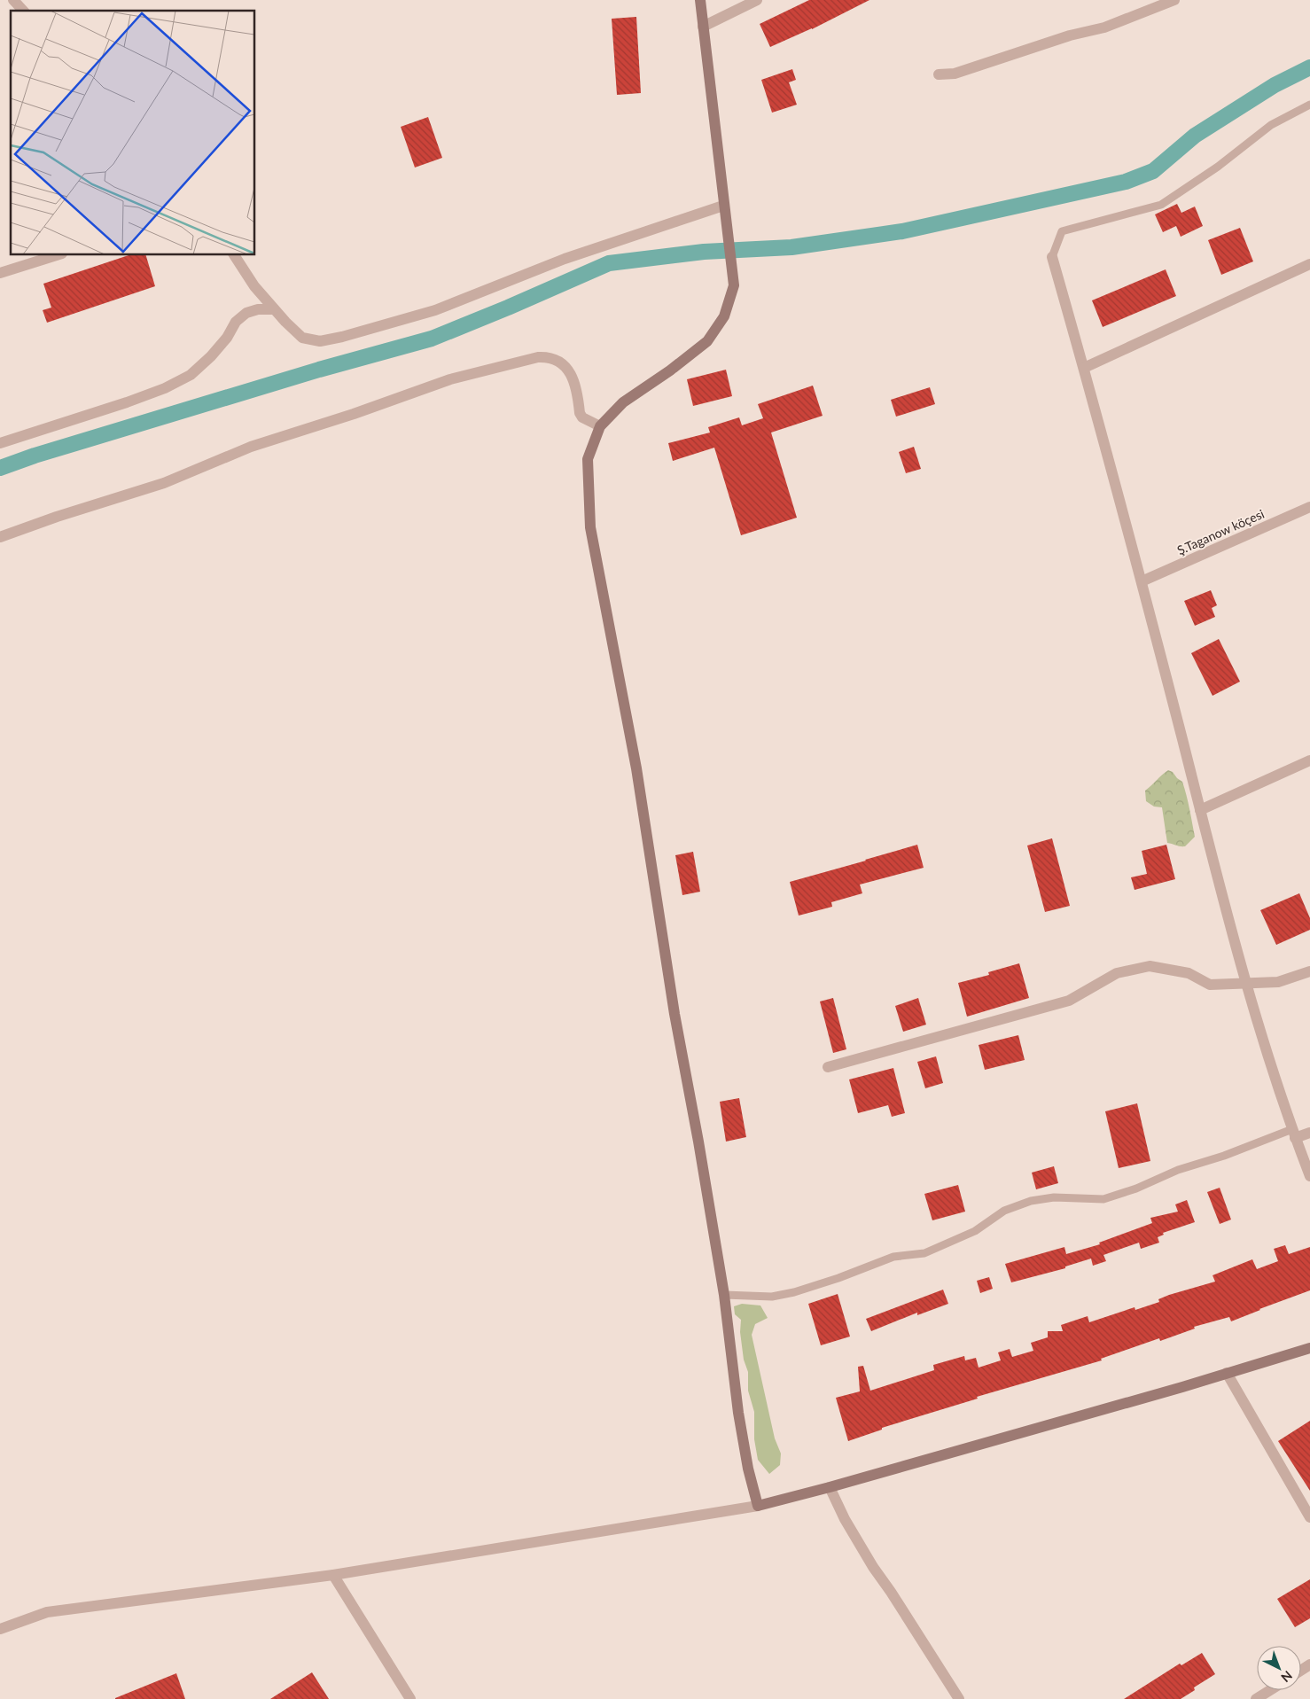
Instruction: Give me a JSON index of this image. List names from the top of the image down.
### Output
{
  "streets": {
    "street": ["Ş.Taganow köçesi"]
  },
  "north": "bottom right"
}
